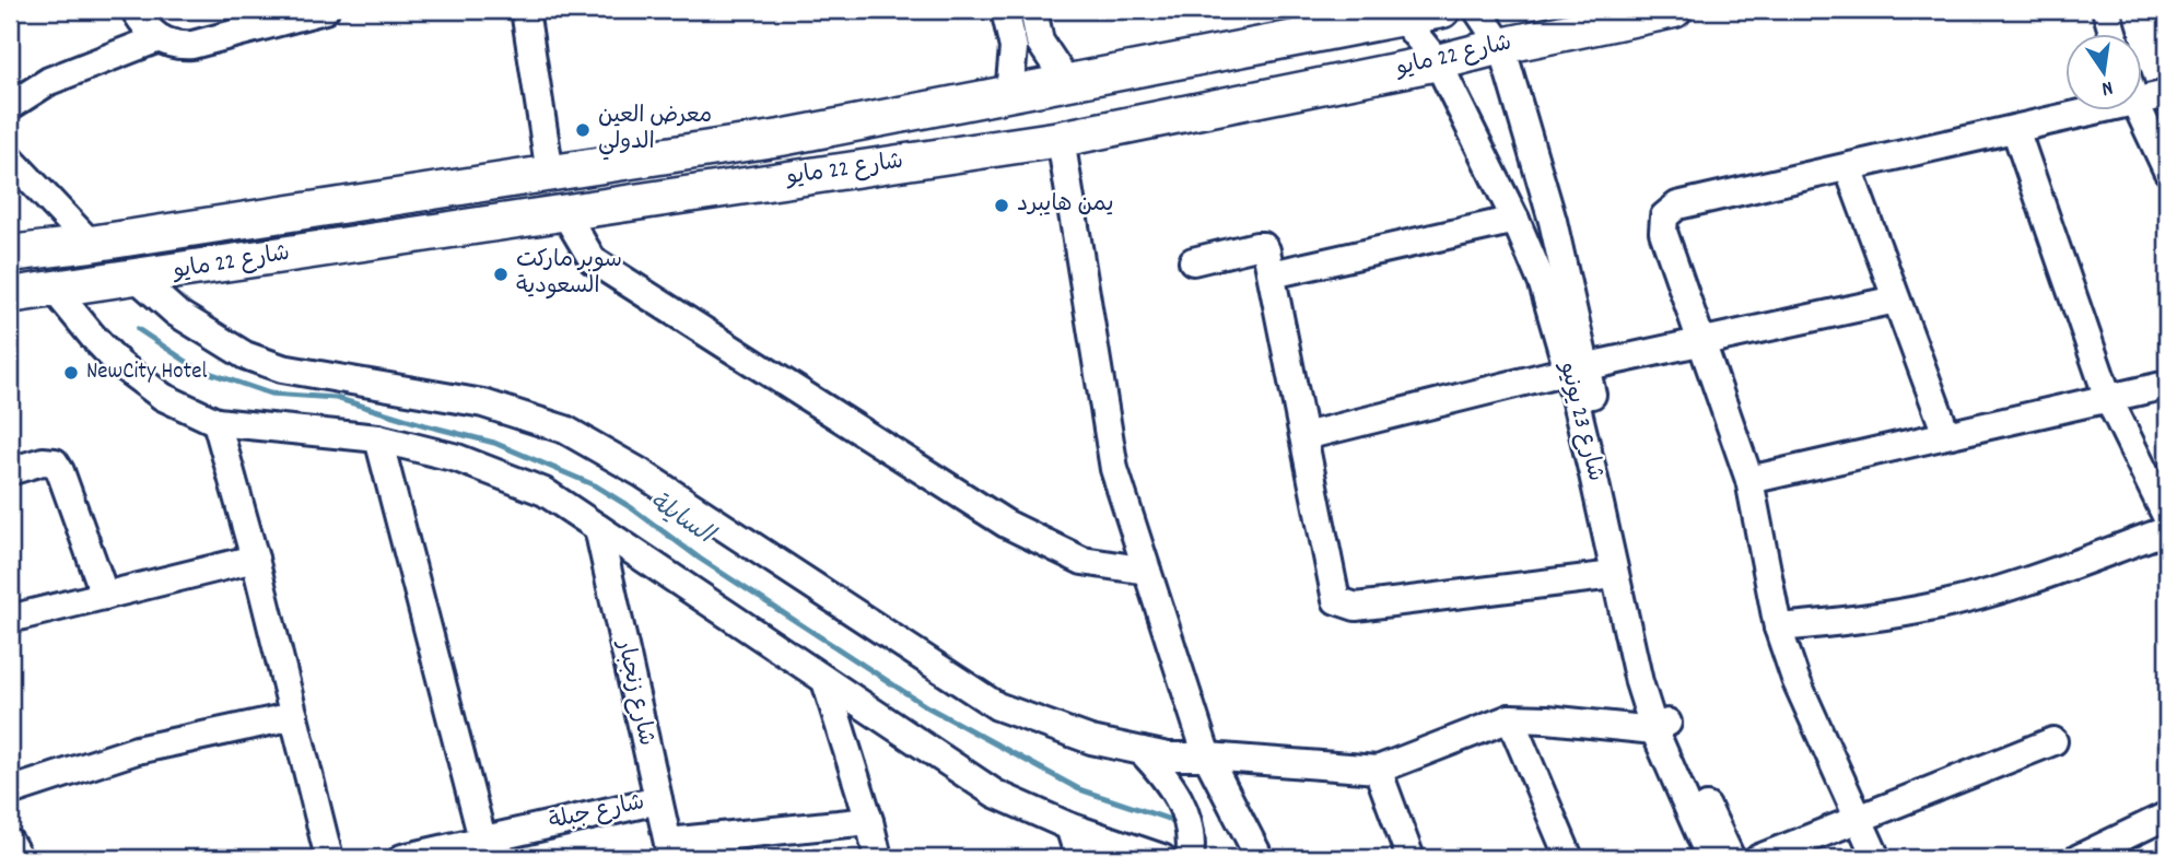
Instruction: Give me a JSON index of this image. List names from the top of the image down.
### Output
{
  "streets": {
    "main road": ["شارع 22 مايو"],
    "street": ["شارع 23 يونيو", "شارع زنجبار", "شارع جبلة"]
  },
  "crossings": [
    ["شارع 22 مايو", "شارع 23 يونيو"],
    ["شارع زنجبار", "شارع جبلة"]
  ],
  "water": ["السايلة"],
  "places": [
    "معرض العين الدولي",
    "يمن هايبرد",
    "سوبر ماركت السعودية",
    "NewCity Hotel"
  ],
  "north": "bottom"
}
